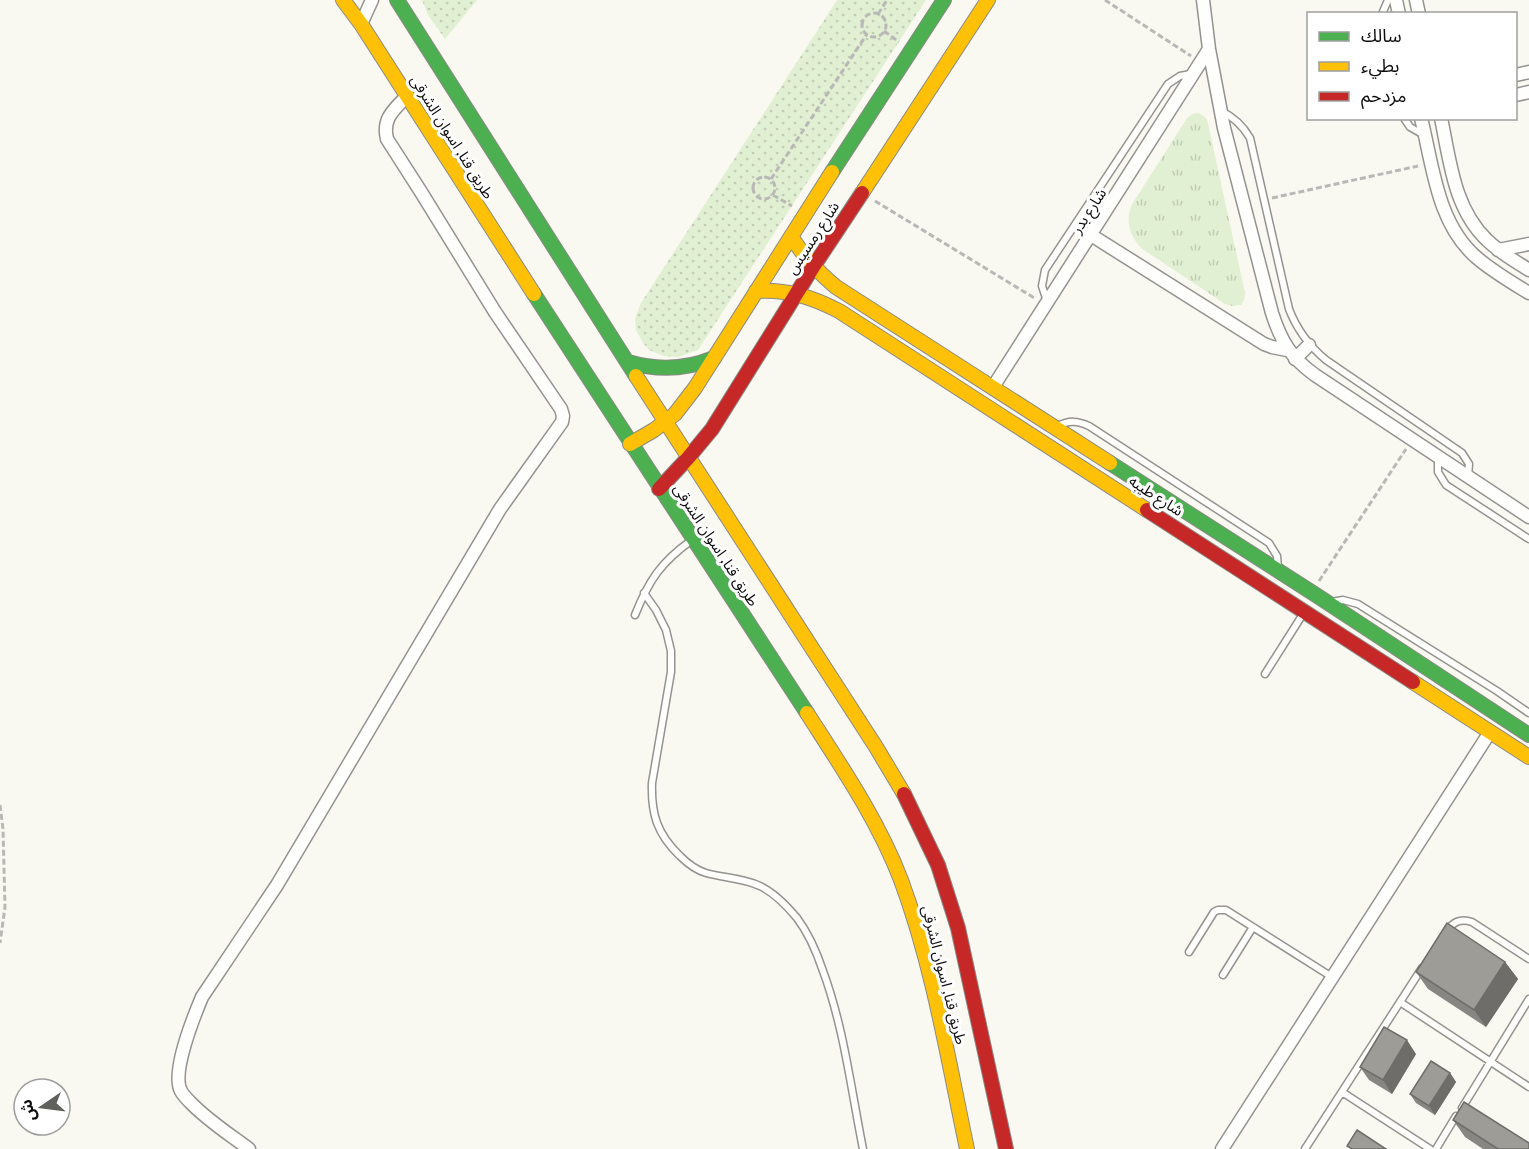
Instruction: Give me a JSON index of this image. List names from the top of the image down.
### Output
{
  "streets": {
    "main road": ["طريق قنا, اسوان الشرقى", "شارع رمسيس", "شارع طيبه"],
    "street": ["شارع بدر"]
  },
  "crossings": [
    ["طريق قنا, اسوان الشرقى", "شارع رمسيس"],
    ["شارع بدر", "شارع طيبه"],
    ["شارع رمسيس", "شارع طيبه"]
  ],
  "legend": ["سالك", "بطيء", "مزدحم"],
  "north": "left"
}
